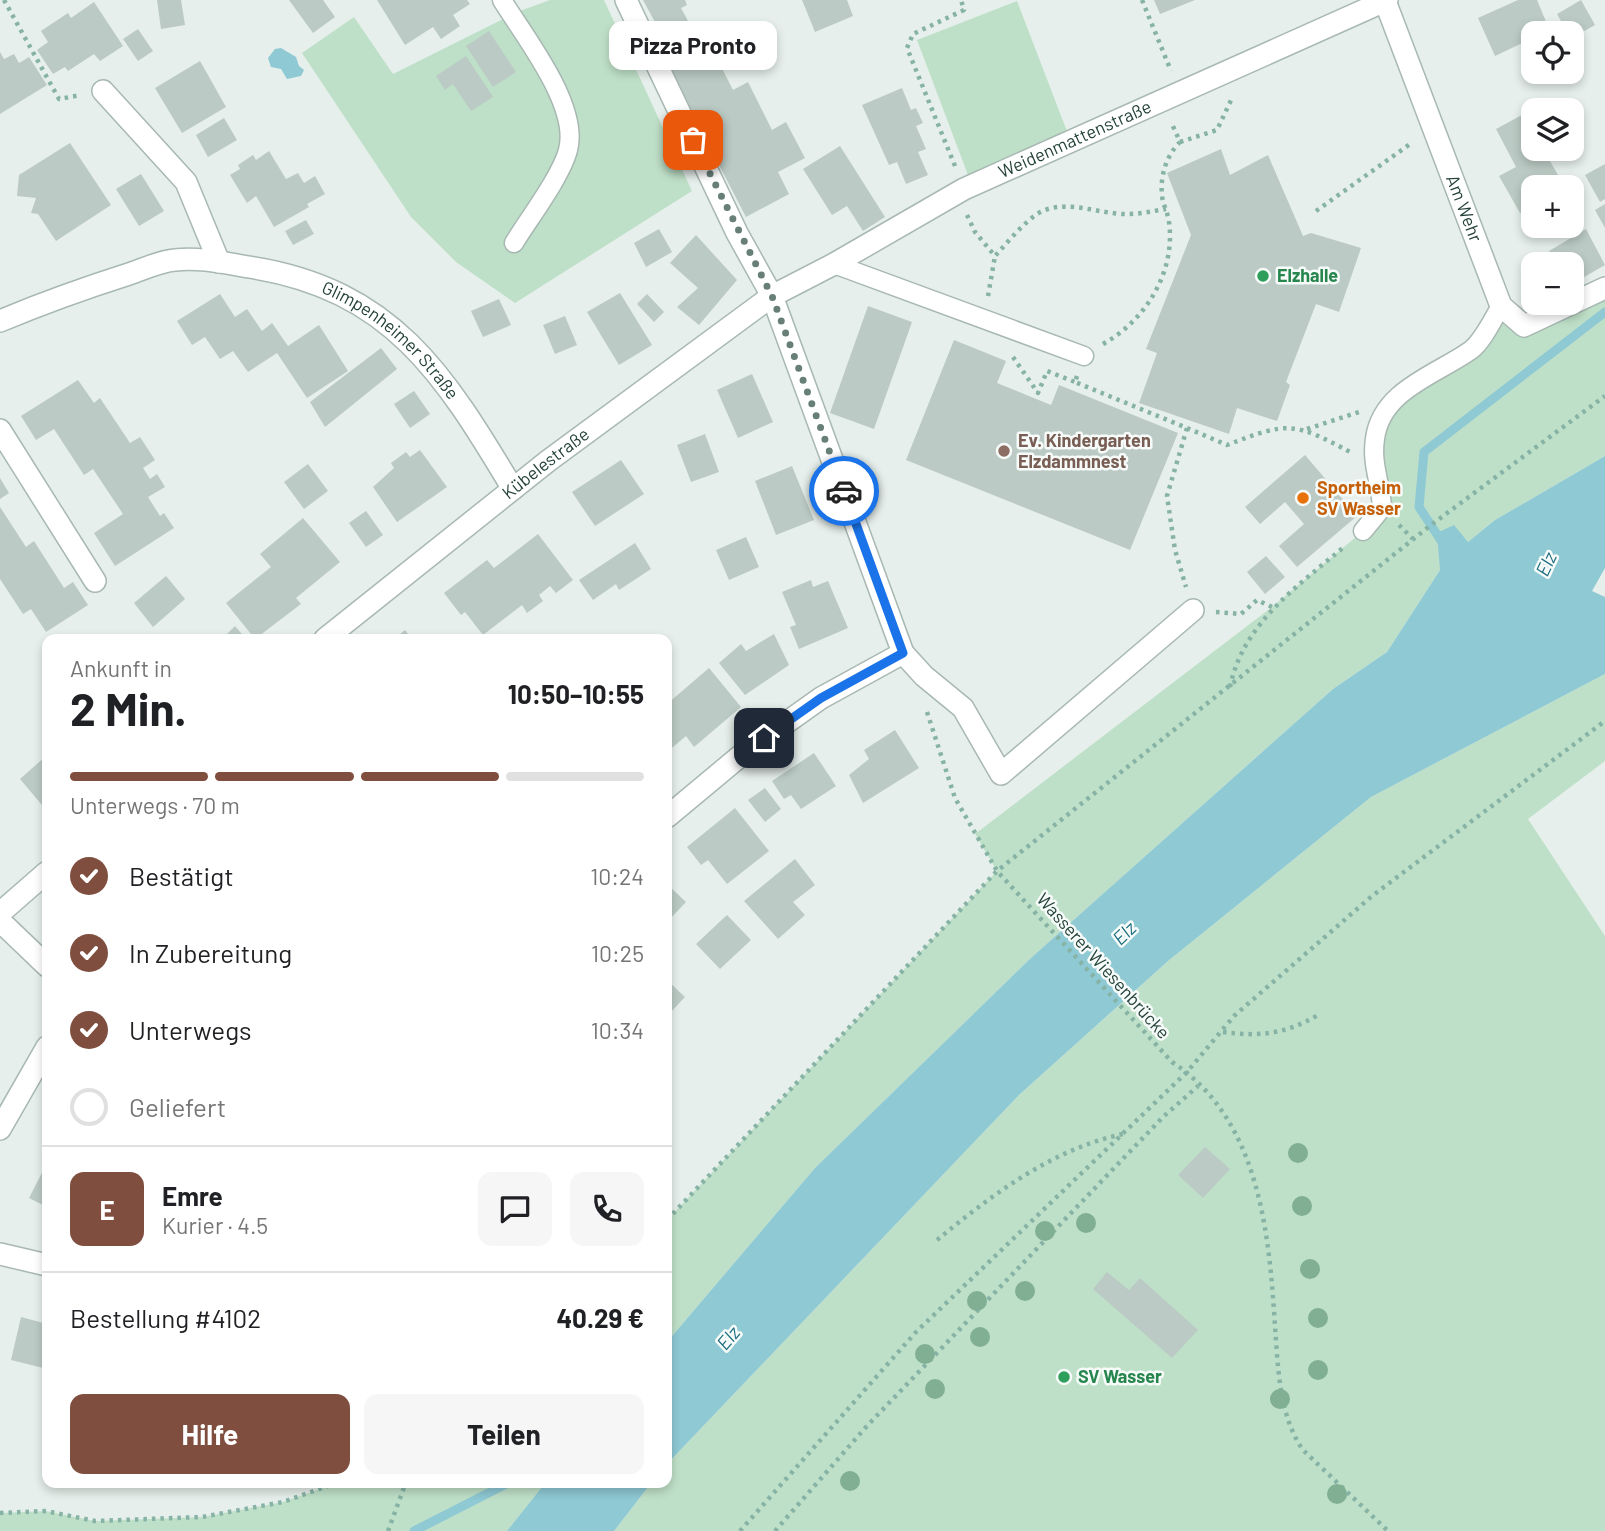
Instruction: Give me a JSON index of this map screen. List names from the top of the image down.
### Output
{
  "streets": {
    "street": [
      "Weidenmattenstraße",
      "Am Wehr",
      "Glimpenheimer Straße",
      "Kübelestraße"
    ],
    "path": ["Wasserer Wiesenbrücke"]
  },
  "crossings": [
    ["Weidenmattenstraße", "Am Wehr"],
    ["Weidenmattenstraße", "Kübelestraße"],
    ["Glimpenheimer Straße", "Kübelestraße"]
  ],
  "water": ["Elz"],
  "places": [
    "Pizza Pronto",
    "Elzhalle",
    "Ev. Kindergarten Elzdammnest",
    "Sportheim SV Wasser",
    "SV Wasser"
  ],
  "page": {
    "map_buttons": ["+", "−"],
    "bubble": "Pizza Pronto",
    "heading": ["2 Min.", "Ankunft in", "10:50–10:55"],
    "panel": [
      "Emre",
      "Kurier · 4.5",
      "Bestellung #4102",
      "40.29 €"
    ],
    "bar": "Unterwegs · 70 m",
    "list": [
      ["Bestätigt", "10:24"],
      ["In Zubereitung", "10:25"],
      ["Unterwegs", "10:34"],
      "Geliefert"
    ],
    "round": "E",
    "buttons": ["Hilfe", "Teilen"]
  }
}
